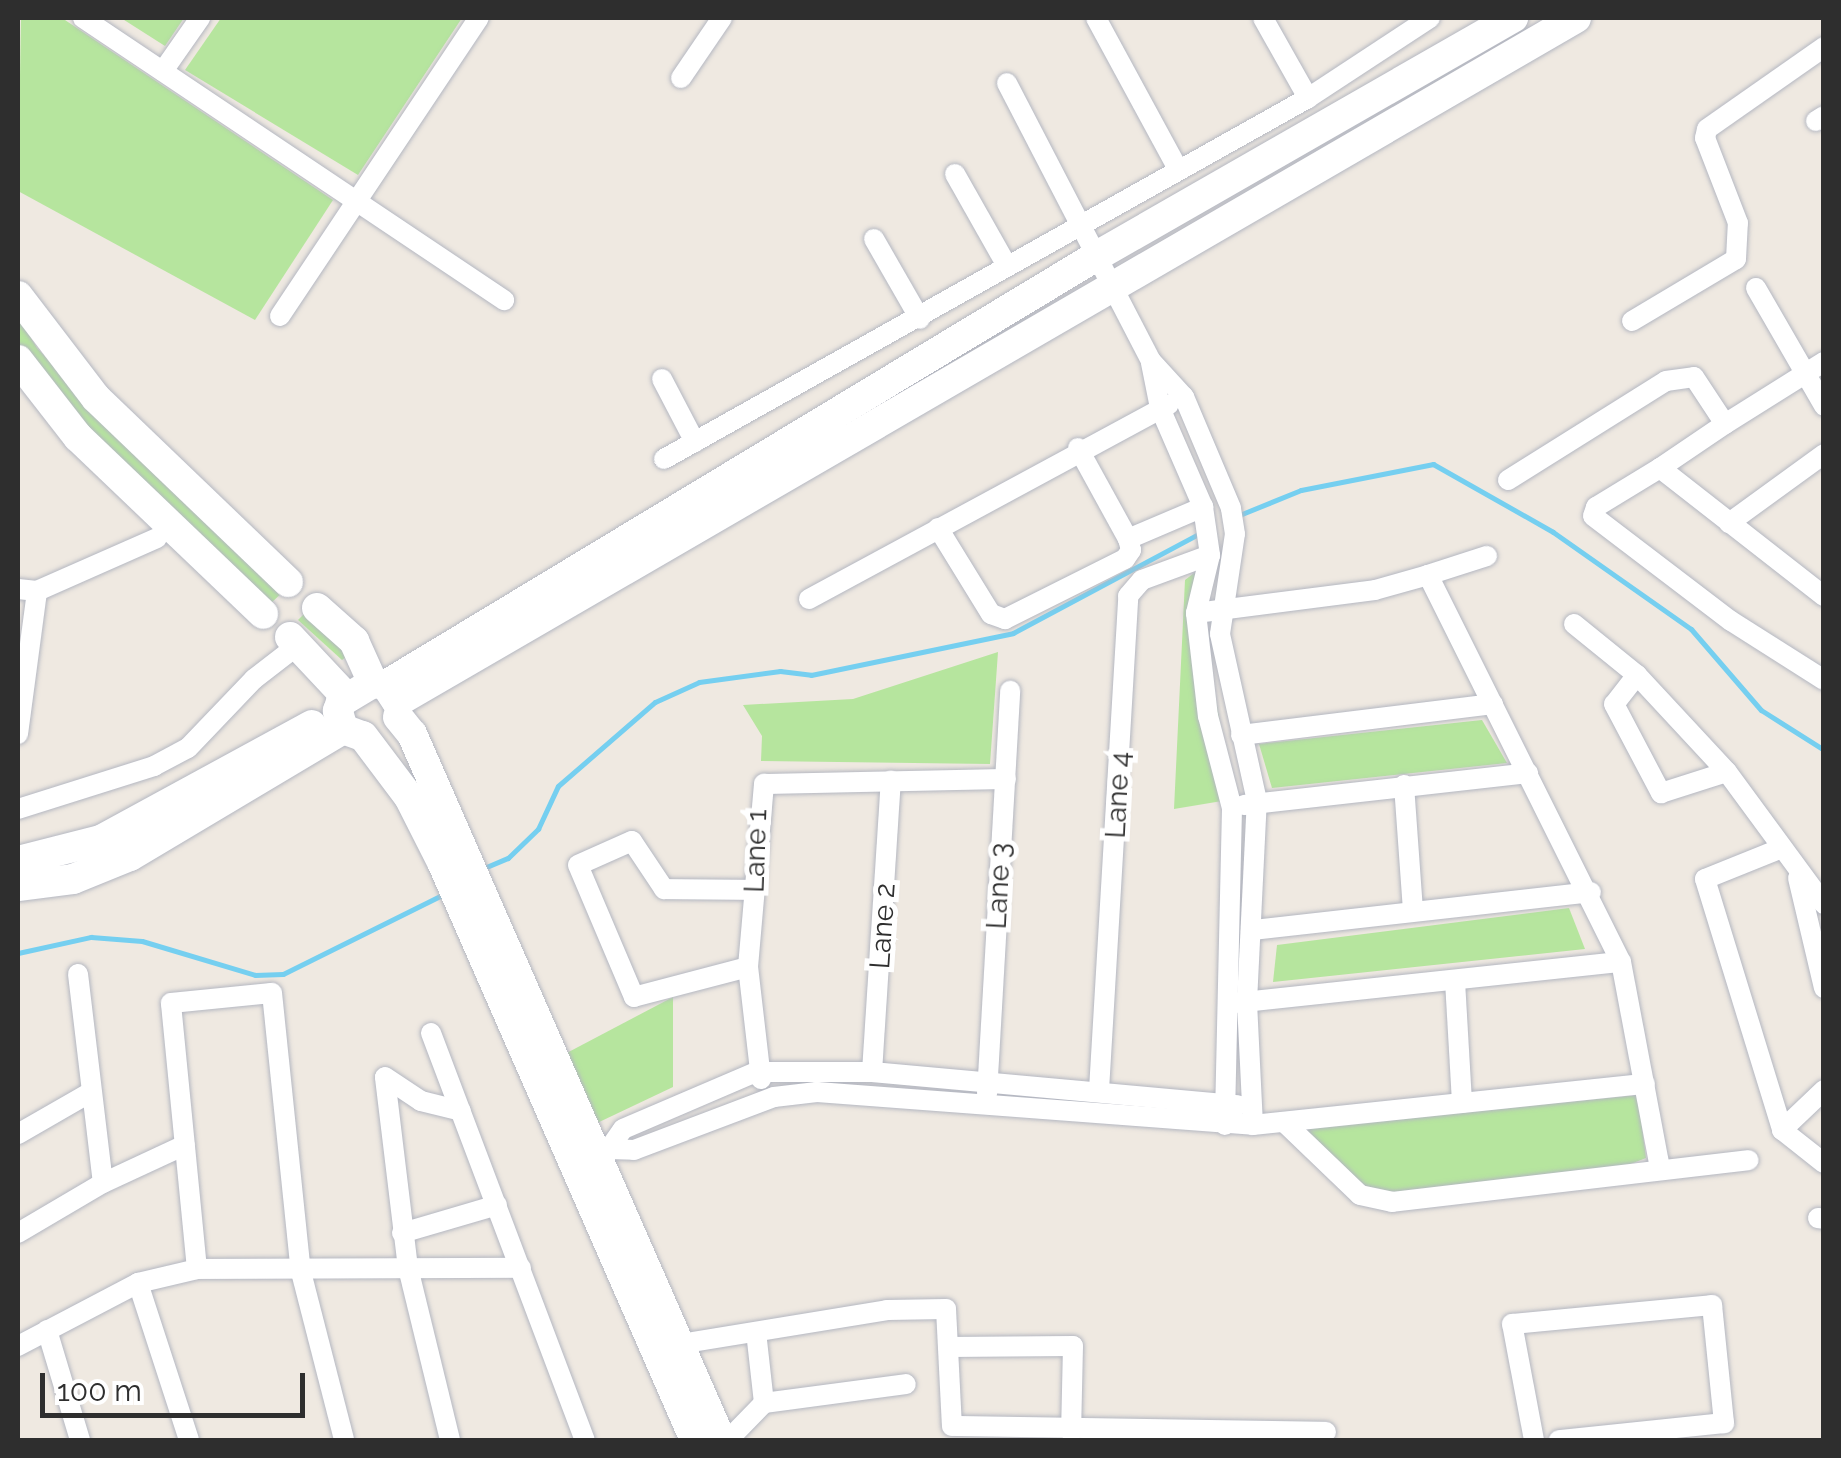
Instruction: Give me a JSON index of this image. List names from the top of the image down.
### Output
{
  "streets": {
    "street": [
      "Lane 4",
      "Lane 1",
      "Lane 3",
      "Lane 2"
    ]
  },
  "crossings": [
    ["Lane 1", "Lane 3"],
    ["Lane 1", "Lane 2"]
  ],
  "scale_bar": "100 m"
}
